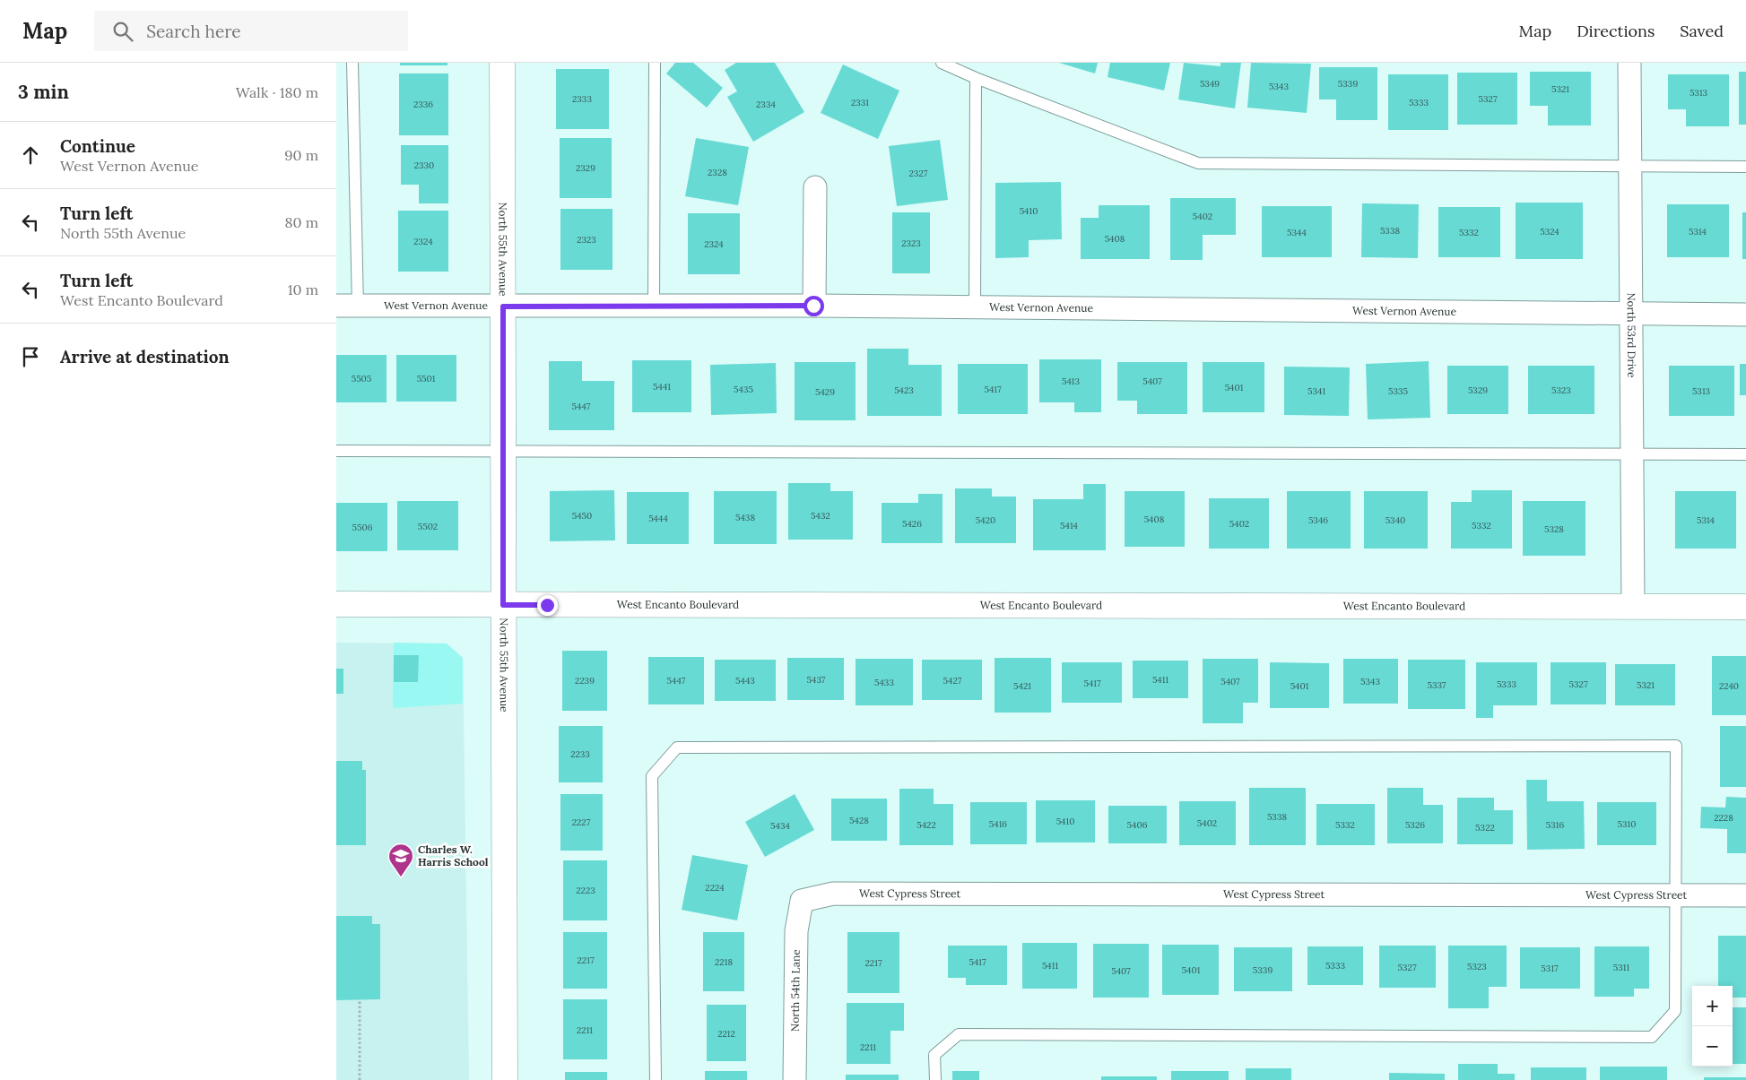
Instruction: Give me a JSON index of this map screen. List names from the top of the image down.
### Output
{
  "streets": {
    "street": [
      "North 55th Avenue",
      "West Vernon Avenue",
      "North 53rd Drive",
      "West Encanto Boulevard",
      "West Cypress Street",
      "North 54th Lane"
    ]
  },
  "crossings": [
    ["North 55th Avenue", "West Vernon Avenue"],
    ["North 55th Avenue", "West Encanto Boulevard"],
    ["West Vernon Avenue", "North 53rd Drive"],
    ["North 53rd Drive", "West Encanto Boulevard"],
    ["West Cypress Street", "North 54th Lane"]
  ],
  "places": {
    "school or university": ["Charles W. Harris School"]
  },
  "house_numbers": [
    "5349",
    "5339",
    "5343",
    "5321",
    "5313",
    "2333",
    "5327",
    "2331",
    "5333",
    "2336",
    "2334",
    "2330",
    "2329",
    "2328",
    "2327",
    "5410",
    "5402",
    "5338",
    "5324",
    "5314",
    "5344",
    "5332",
    "5408",
    "2323",
    "2324",
    "2323",
    "2324",
    "5505",
    "5501",
    "5413",
    "5407",
    "5441",
    "5401",
    "5435",
    "5417",
    "5423",
    "5329",
    "5323",
    "5341",
    "5335",
    "5313",
    "5429",
    "5447",
    "5450",
    "5432",
    "5438",
    "5444",
    "5408",
    "5420",
    "5346",
    "5340",
    "5314",
    "5426",
    "5402",
    "5414",
    "5332",
    "5502",
    "5506",
    "5328",
    "5437",
    "5411",
    "2239",
    "5447",
    "5443",
    "5427",
    "5407",
    "5343",
    "5433",
    "5417",
    "5333",
    "5327",
    "5337",
    "5321",
    "5421",
    "5401",
    "2240",
    "2233",
    "5338",
    "2228",
    "5428",
    "5410",
    "2227",
    "5402",
    "5416",
    "5310",
    "5422",
    "5406",
    "5332",
    "5326",
    "5316",
    "5434",
    "5322",
    "2224",
    "2223",
    "2217",
    "2218",
    "5417",
    "2217",
    "5411",
    "5333",
    "5323",
    "5327",
    "5311",
    "5317",
    "5401",
    "5339",
    "5407",
    "2211",
    "2212",
    "2211"
  ],
  "page": {
    "header": "Map",
    "search": "Search here",
    "nav": ["Map", "Directions", "Saved"],
    "heading": ["3 min", "Walk · 180 m"],
    "list": [
      ["Continue", "West Vernon Avenue", "90 m"],
      ["Turn left", "North 55th Avenue", "80 m"],
      ["Turn left", "West Encanto Boulevard", "10 m"],
      "Arrive at destination"
    ],
    "map_buttons": ["+", "−"]
  }
}
